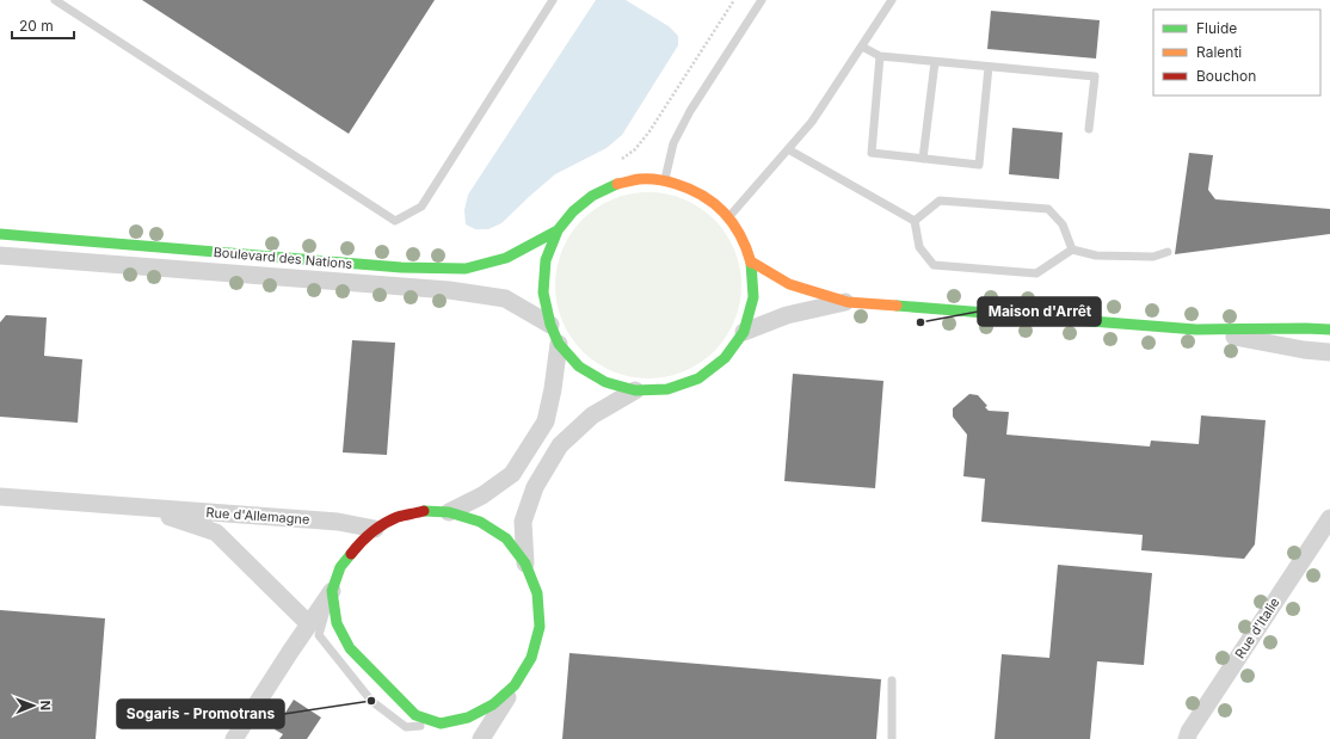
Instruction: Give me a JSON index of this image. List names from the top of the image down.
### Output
{
  "streets": {
    "street": ["Boulevard des Nations", "Rue d'Allemagne", "Rue d'Italie"]
  },
  "places": ["Maison d'Arrêt", "Sogaris - Promotrans"],
  "legend": ["Fluide", "Ralenti", "Bouchon"],
  "scale_bar": "20 m",
  "north": "right"
}
